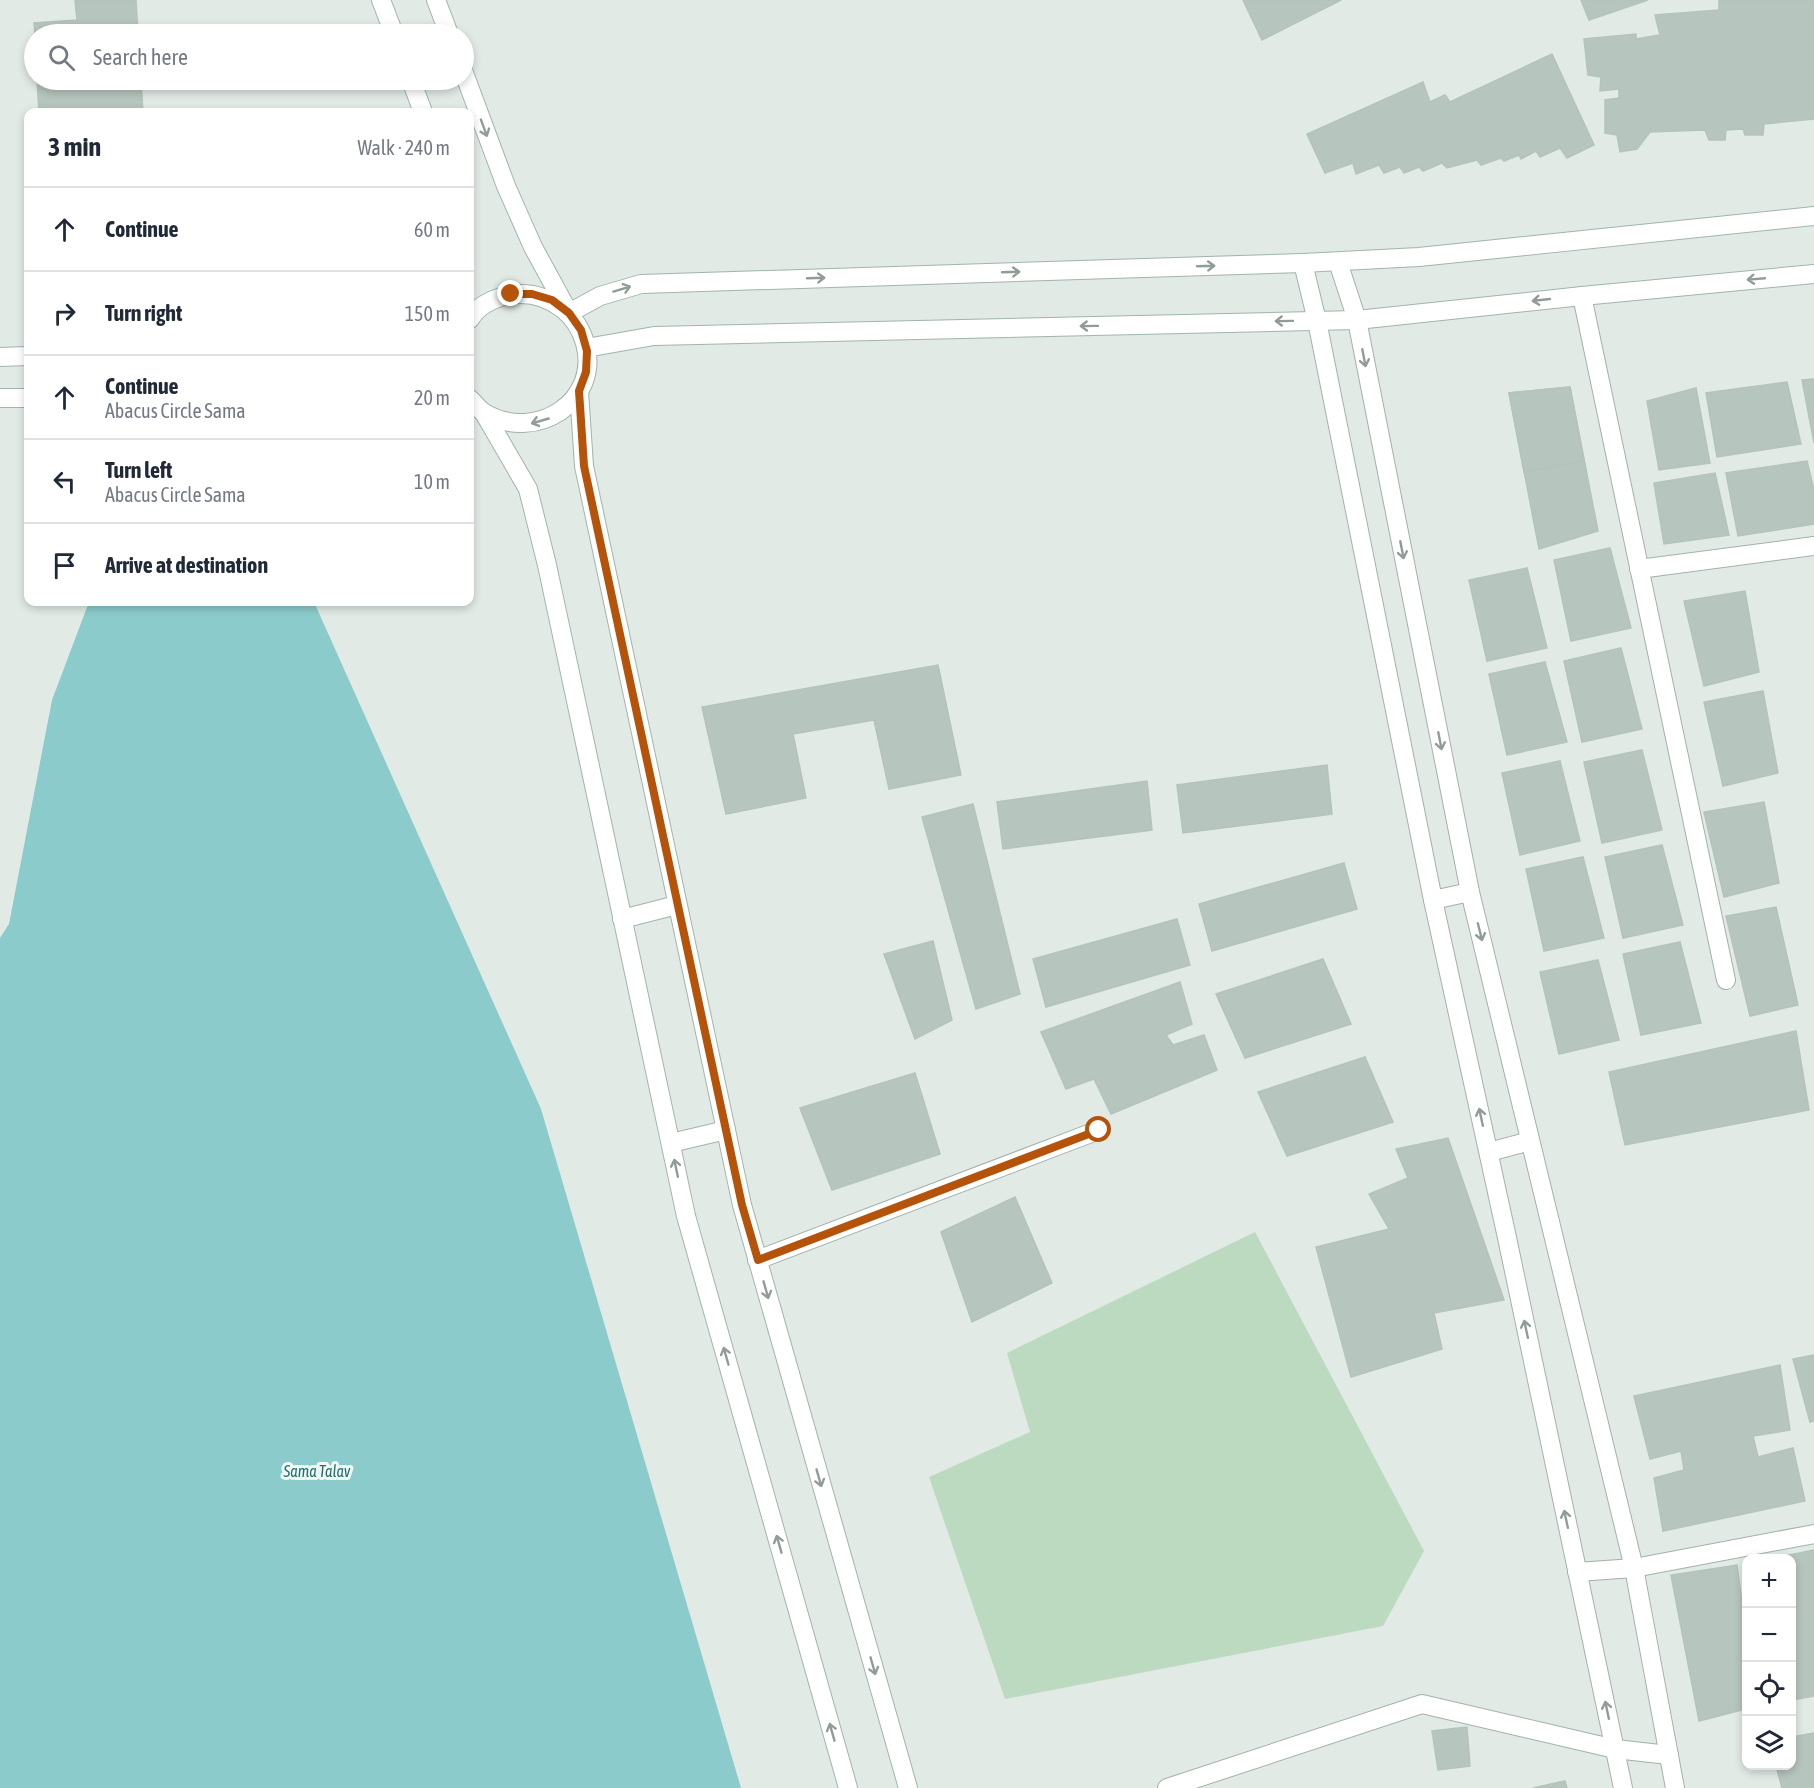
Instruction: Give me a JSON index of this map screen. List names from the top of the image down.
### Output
{
  "water": ["Sama Talav"],
  "page": {
    "search": "Search here",
    "heading": ["3 min", "Walk · 240 m"],
    "list": [
      ["Continue", "60 m"],
      ["Turn right", "150 m"],
      ["Continue", "Abacus Circle Sama", "20 m"],
      ["Turn left", "Abacus Circle Sama", "10 m"],
      "Arrive at destination"
    ],
    "map_buttons": ["+", "−"]
  }
}
